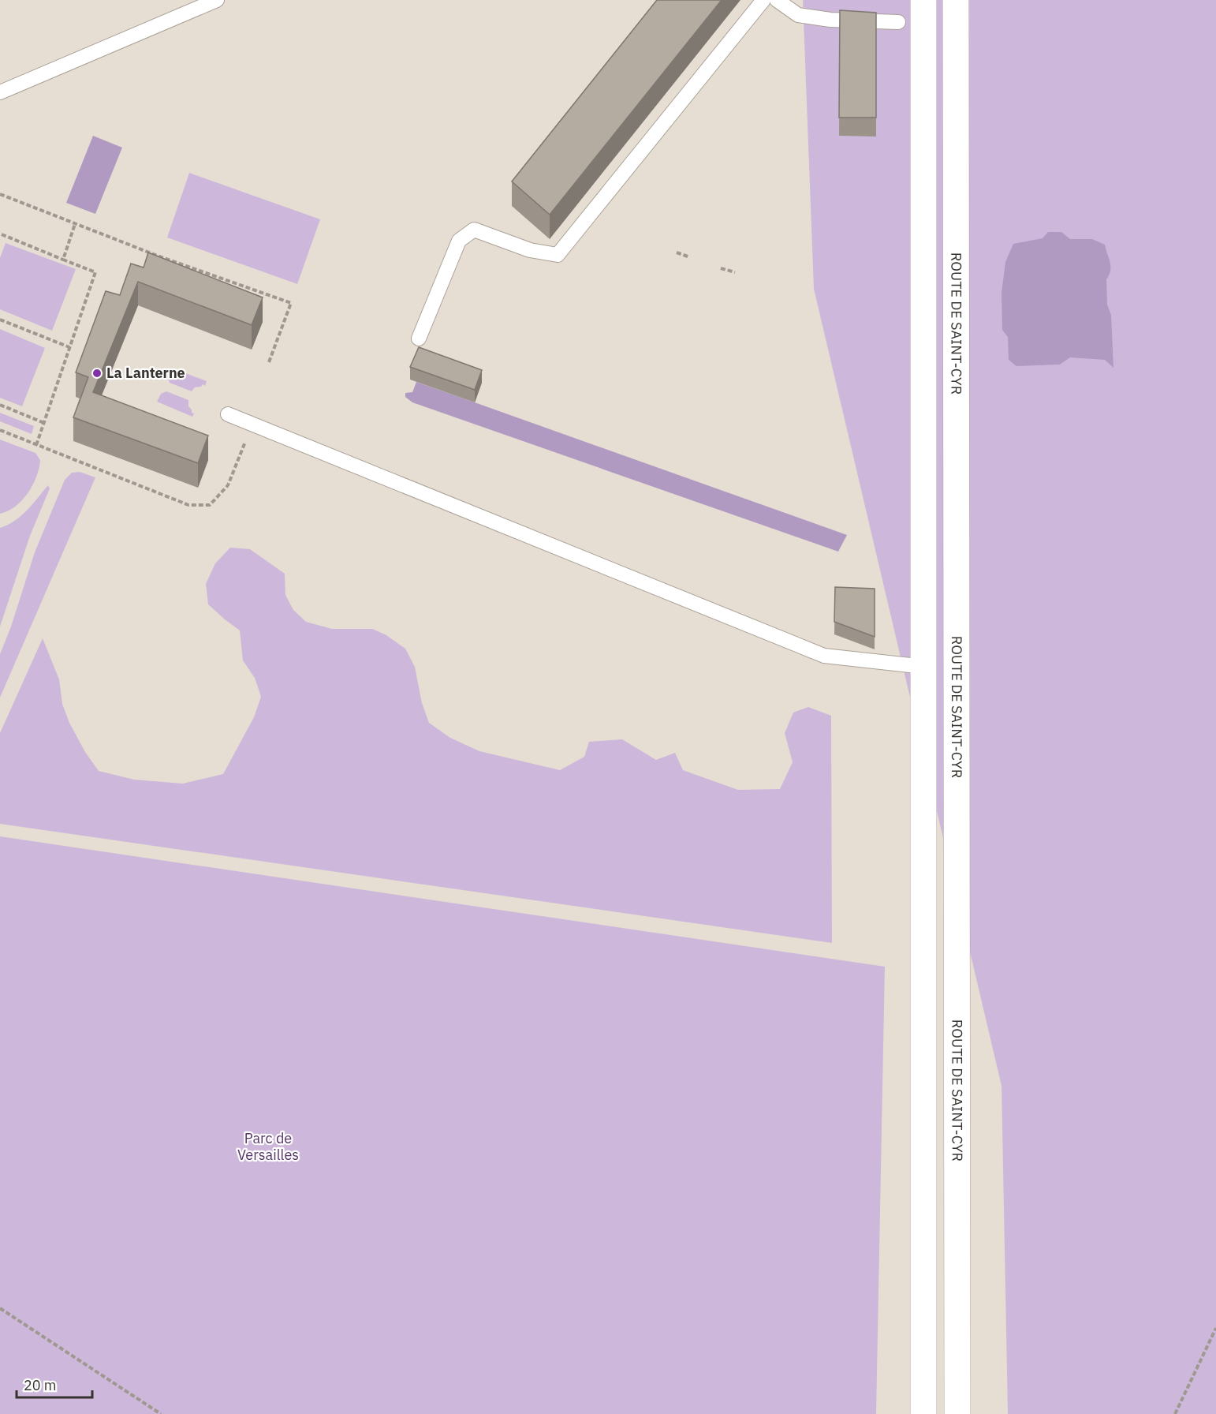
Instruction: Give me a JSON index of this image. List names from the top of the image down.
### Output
{
  "streets": {
    "main road": ["ROUTE DE SAINT-CYR"]
  },
  "parks": ["Parc de Versailles"],
  "places": ["La Lanterne"],
  "scale_bar": "20 m"
}
